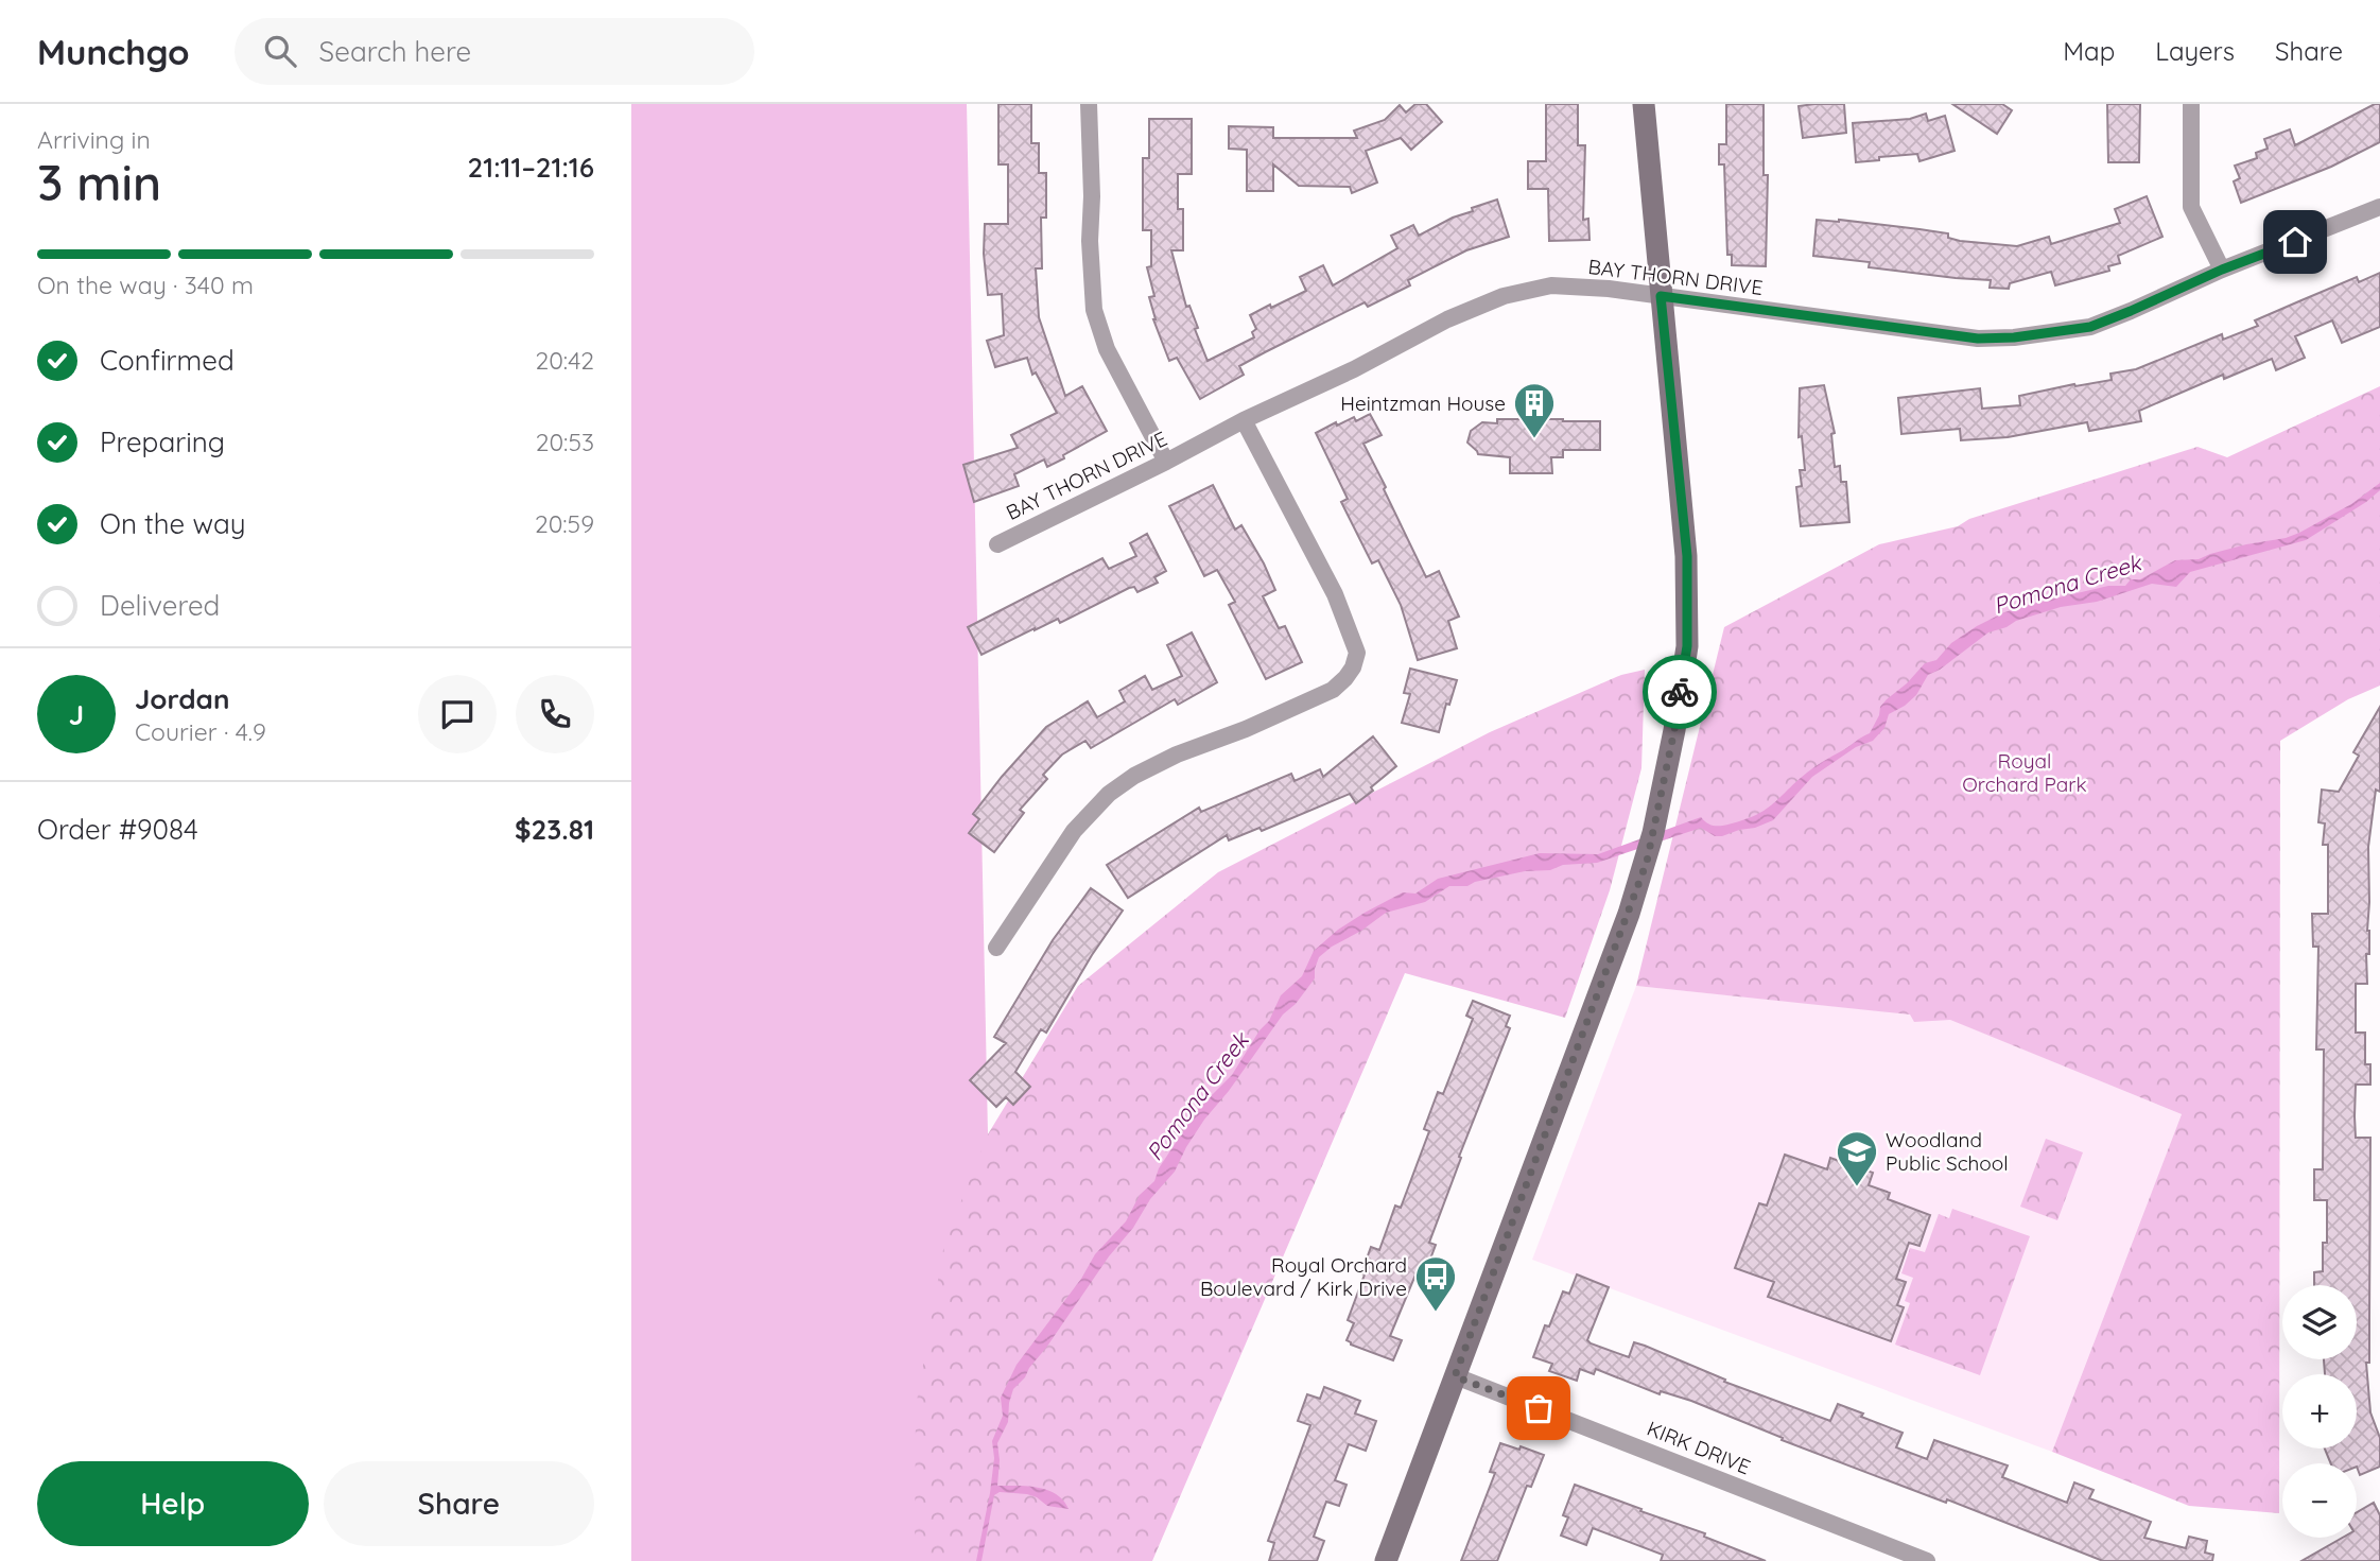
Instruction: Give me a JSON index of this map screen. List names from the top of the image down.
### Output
{
  "streets": {
    "street": ["BAY THORN DRIVE", "KIRK DRIVE"]
  },
  "water": ["Pomona Creek"],
  "parks": ["Royal Orchard Park"],
  "places": {
    "building": ["Heintzman House"],
    "school or university": ["Woodland Public School"],
    "bus stop": ["Royal Orchard Boulevard / Kirk Drive"]
  },
  "page": {
    "header": "Munchgo",
    "search": "Search here",
    "nav": ["Map", "Layers", "Share"],
    "heading": ["3 min", "Arriving in", "21:11–21:16"],
    "panel": [
      "Jordan",
      "Courier · 4.9",
      "Order #9084",
      "$23.81"
    ],
    "bar": "On the way · 340 m",
    "list": [
      ["Confirmed", "20:42"],
      ["Preparing", "20:53"],
      ["On the way", "20:59"],
      "Delivered"
    ],
    "round": "J",
    "map_buttons": ["+", "−"],
    "buttons": ["Help", "Share"]
  }
}
